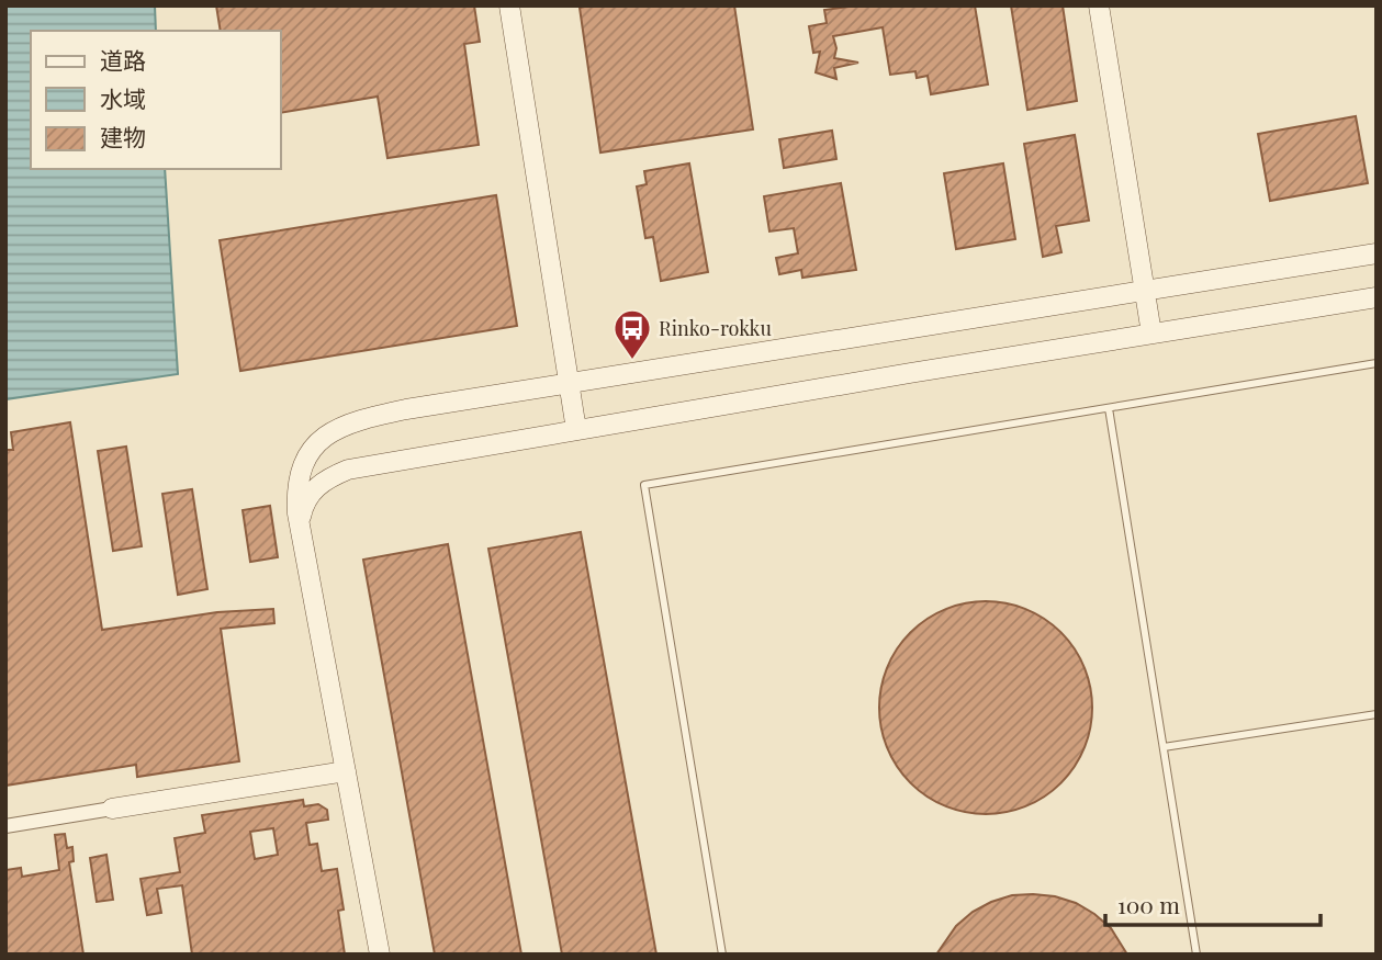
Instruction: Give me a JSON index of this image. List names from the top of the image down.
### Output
{
  "places": {
    "bus stop": ["Rinko-rokku"]
  },
  "legend": ["道路", "水域", "建物"],
  "scale_bar": "100 m"
}
